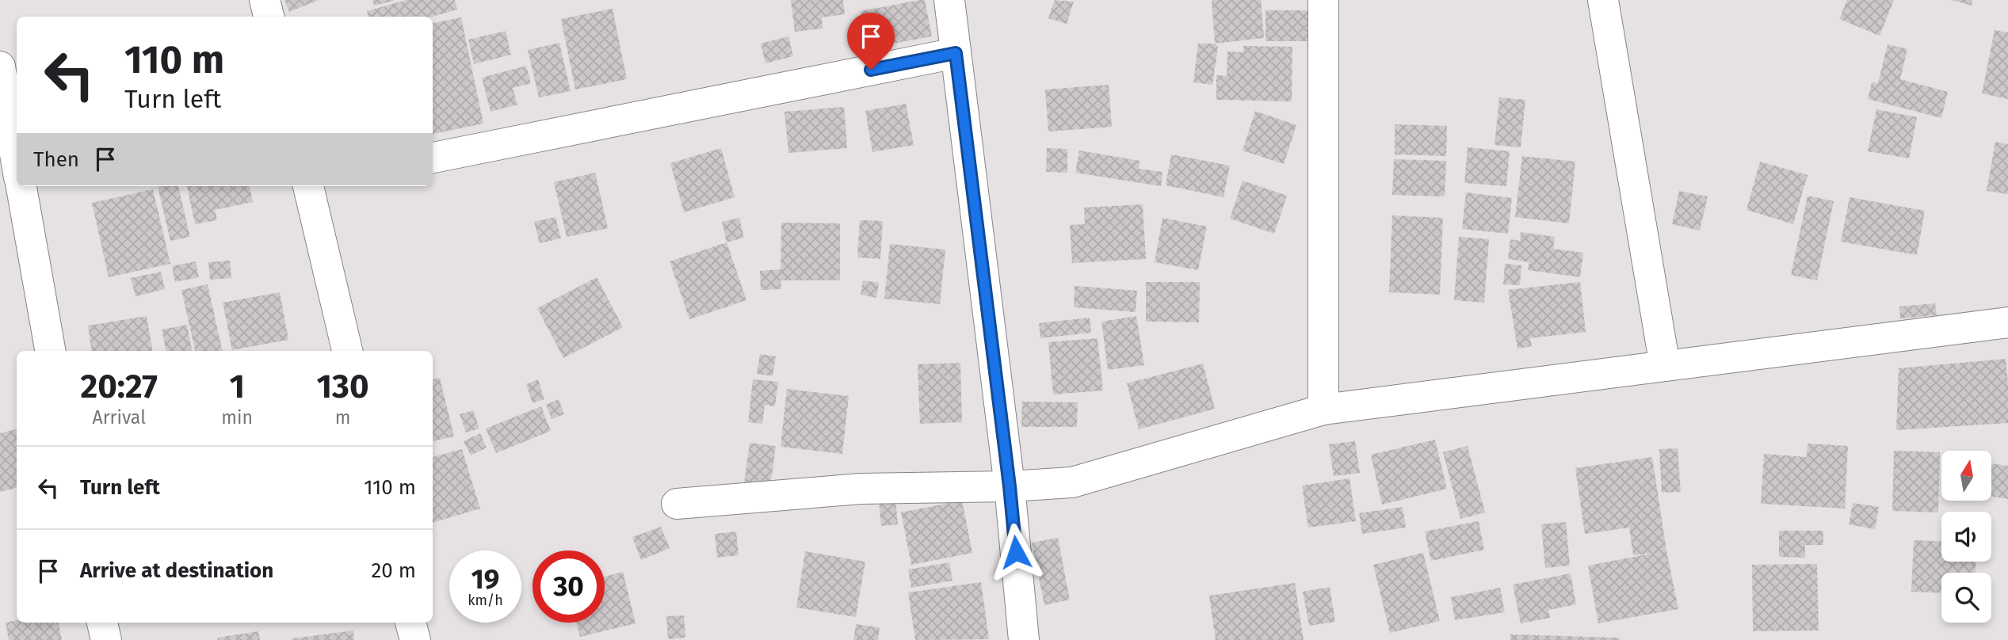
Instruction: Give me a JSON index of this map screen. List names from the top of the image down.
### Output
{
  "north": "top",
  "page": {
    "turn": ["110 m", "Turn left"],
    "then": "Then",
    "eta": [
      "20:27",
      "Arrival",
      "1",
      "min",
      "130",
      "m"
    ],
    "list": [
      {
        "name": "Turn left",
        "value": "110 m"
      },
      {
        "name": "Arrive at destination",
        "value": "20 m"
      }
    ],
    "speed": "19 km/h",
    "limit": "30"
  }
}
